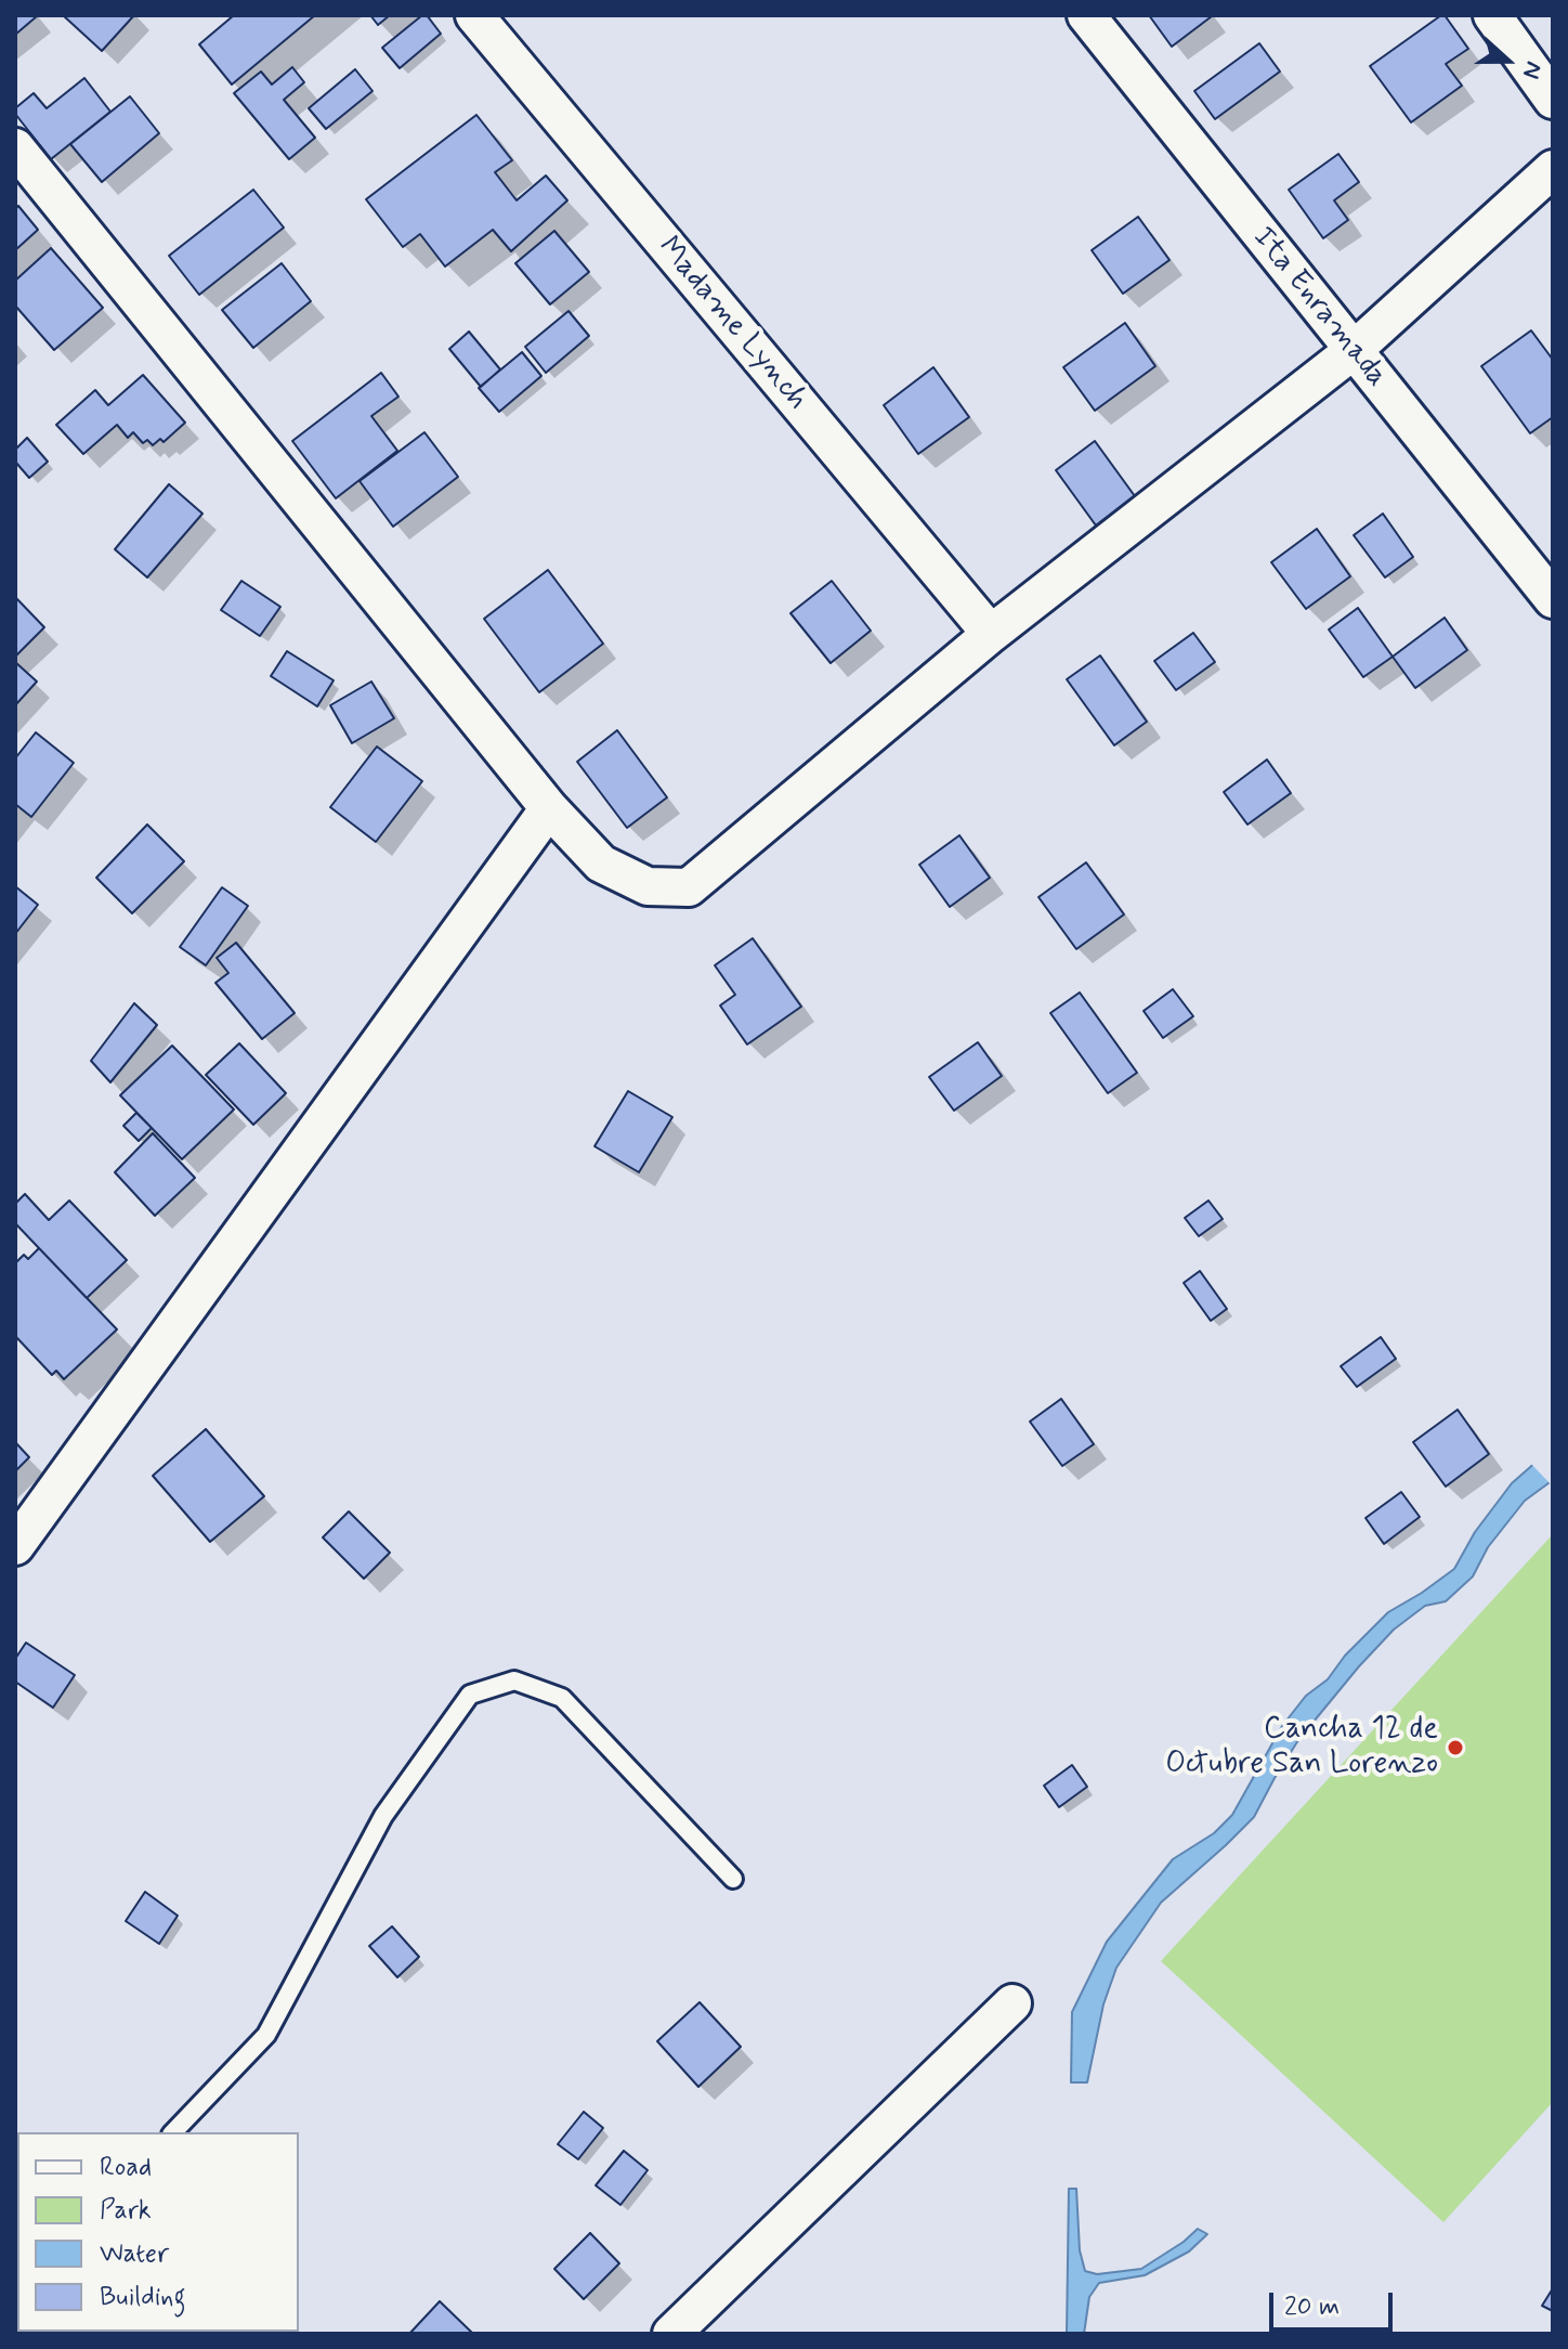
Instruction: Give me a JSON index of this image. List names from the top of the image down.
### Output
{
  "streets": {
    "street": ["Ita Enramada", "Madame Lynch"]
  },
  "places": ["Cancha 12 de Octubre San Lorenzo"],
  "legend": [
    "Road",
    "Park",
    "Water",
    "Building"
  ],
  "scale_bar": "20 m",
  "north": "right"
}
